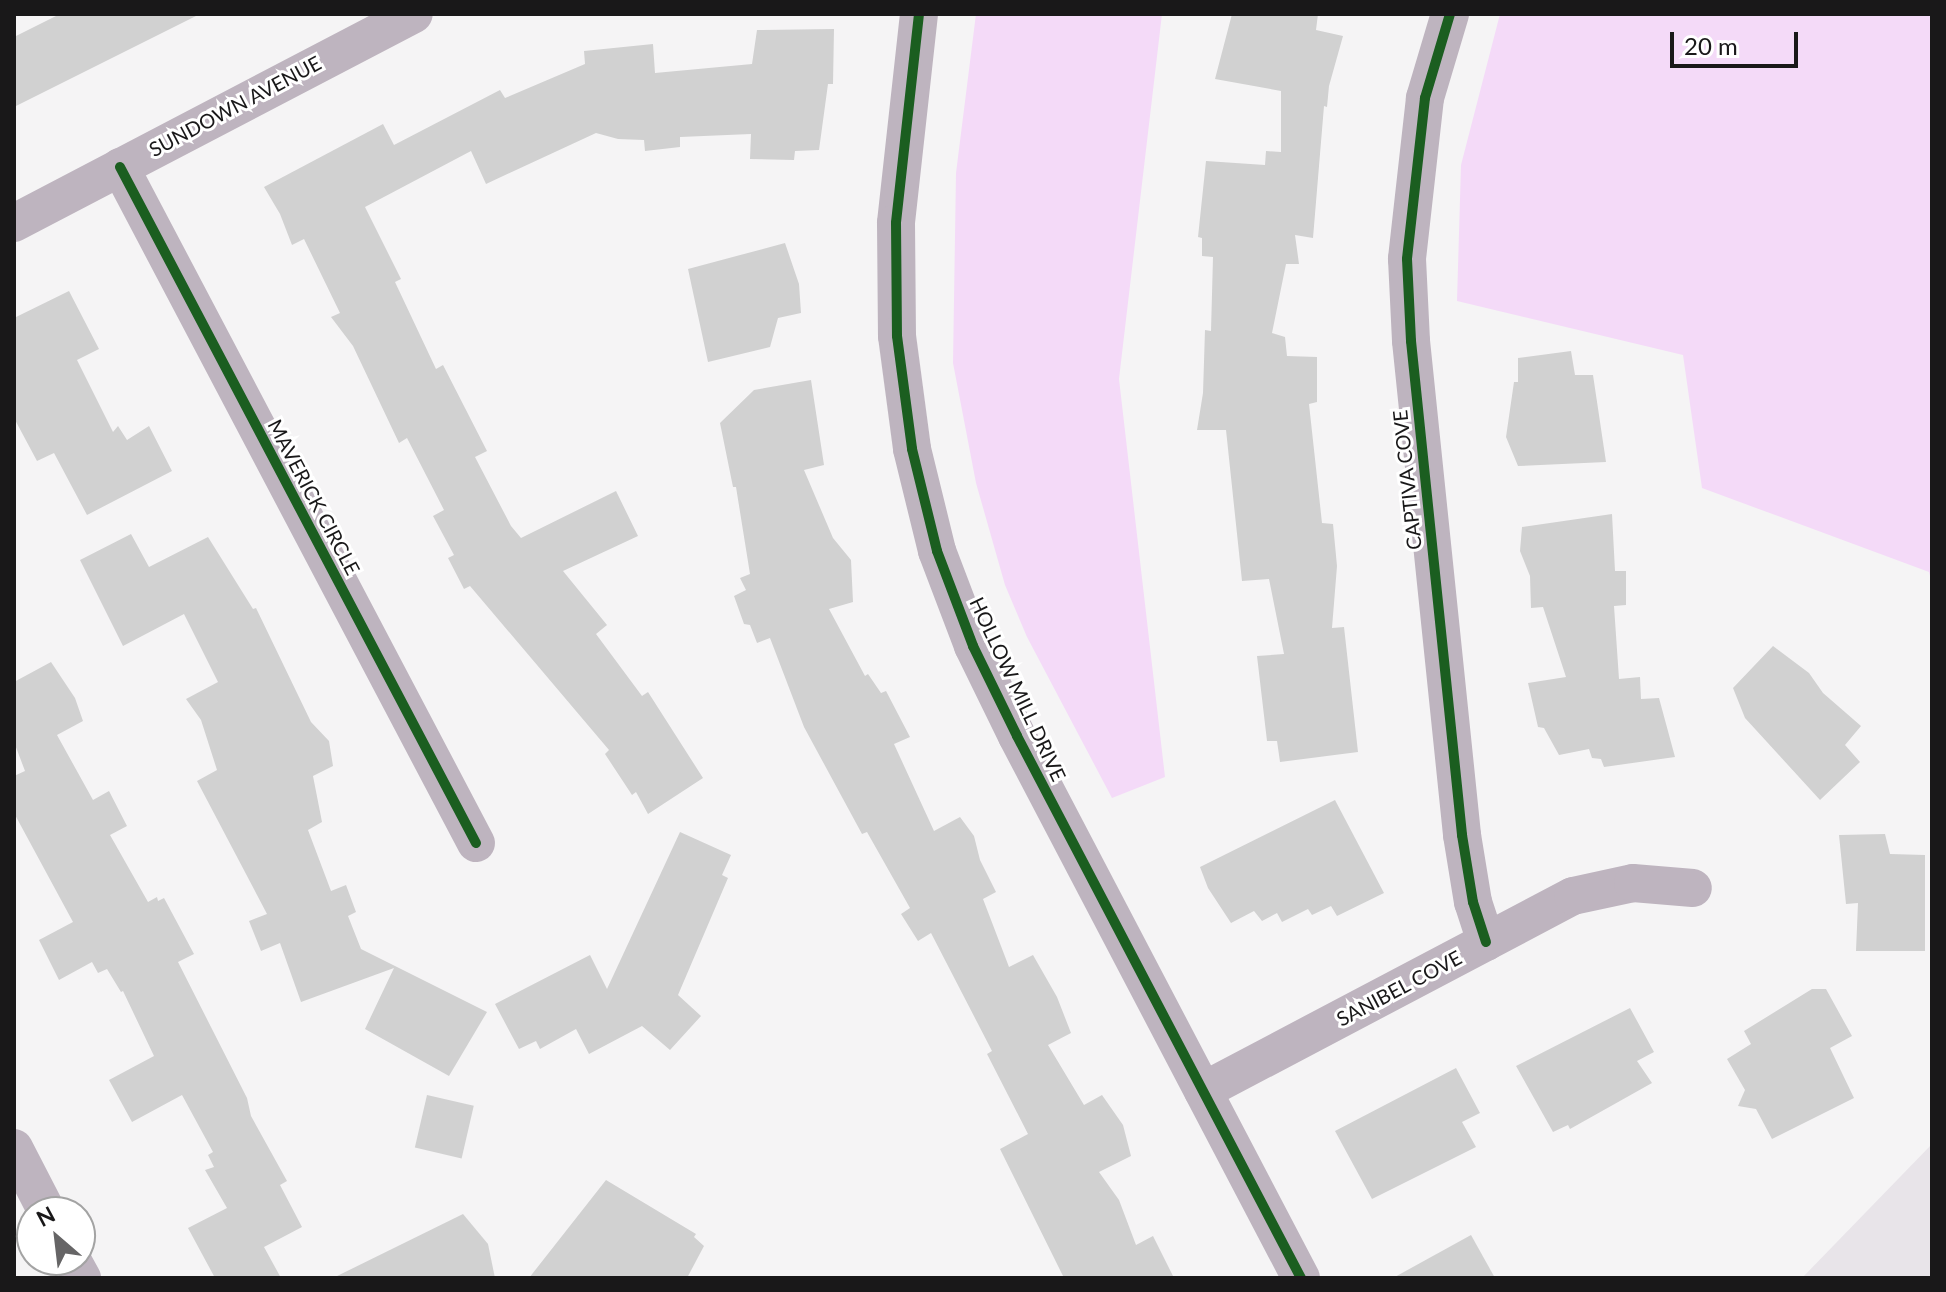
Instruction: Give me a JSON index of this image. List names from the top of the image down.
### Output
{
  "streets": {
    "street": [
      "SUNDOWN AVENUE",
      "CAPTIVA COVE",
      "MAVERICK CIRCLE",
      "HOLLOW MILL DRIVE",
      "SANIBEL COVE"
    ]
  },
  "crossings": [
    ["SUNDOWN AVENUE", "MAVERICK CIRCLE"],
    ["CAPTIVA COVE", "SANIBEL COVE"],
    ["HOLLOW MILL DRIVE", "SANIBEL COVE"]
  ],
  "scale_bar": "20 m",
  "north": "top left"
}
